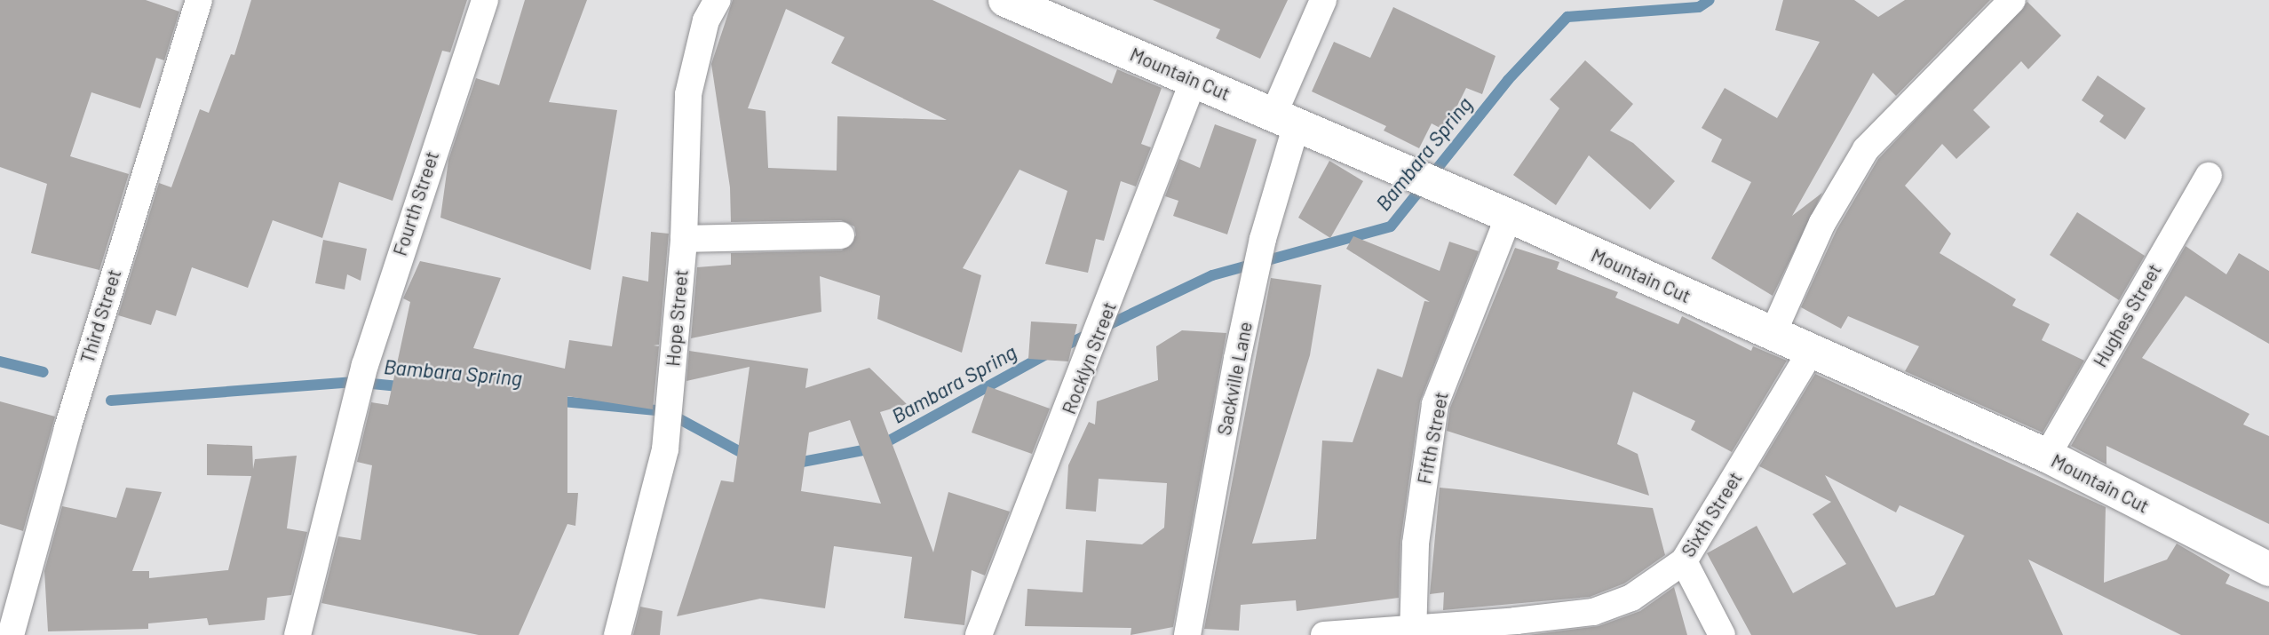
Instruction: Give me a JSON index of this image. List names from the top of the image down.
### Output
{
  "streets": {
    "main road": ["Mountain Cut"],
    "street": [
      "Fourth Street",
      "Hughes Street",
      "Third Street",
      "Hope Street",
      "Rocklyn Street",
      "Sackville Lane",
      "Fifth Street",
      "Sixth Street"
    ]
  },
  "crossings": [
    ["Mountain Cut", "Hughes Street"],
    ["Mountain Cut", "Rocklyn Street"],
    ["Mountain Cut", "Sackville Lane"],
    ["Mountain Cut", "Fifth Street"],
    ["Mountain Cut", "Sixth Street"],
    ["Fifth Street", "Sixth Street"]
  ],
  "water": ["Bambara Spring"]
}
